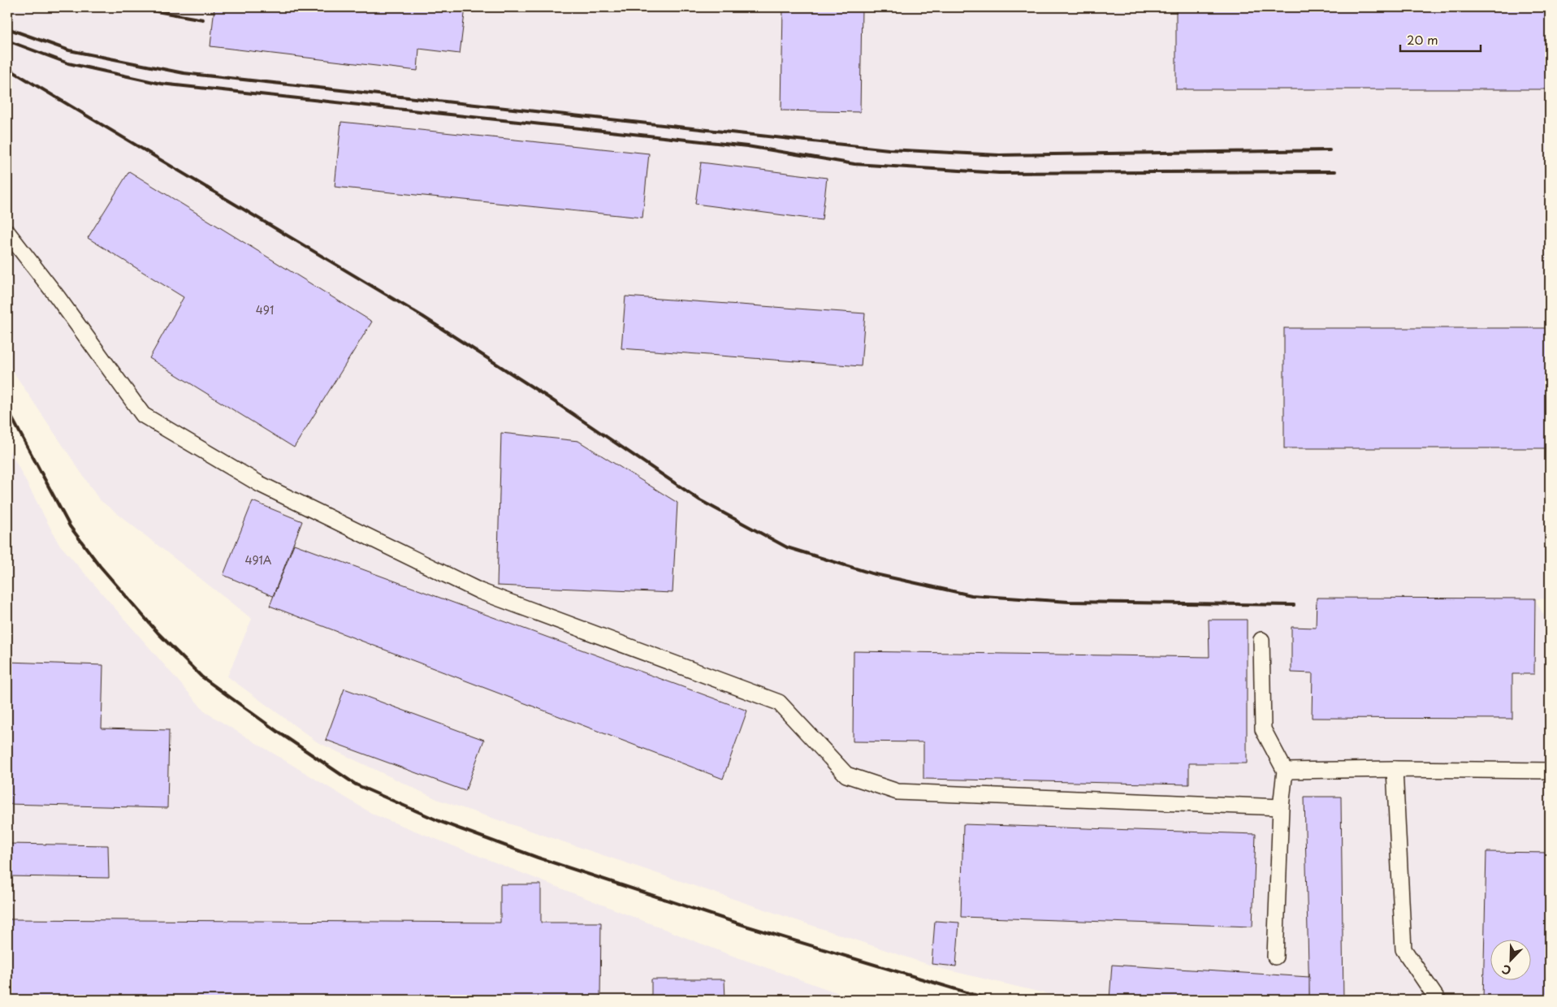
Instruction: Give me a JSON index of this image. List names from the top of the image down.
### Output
{
  "house_numbers": ["491", "491А"],
  "scale_bar": "20 m",
  "north": "bottom left"
}
